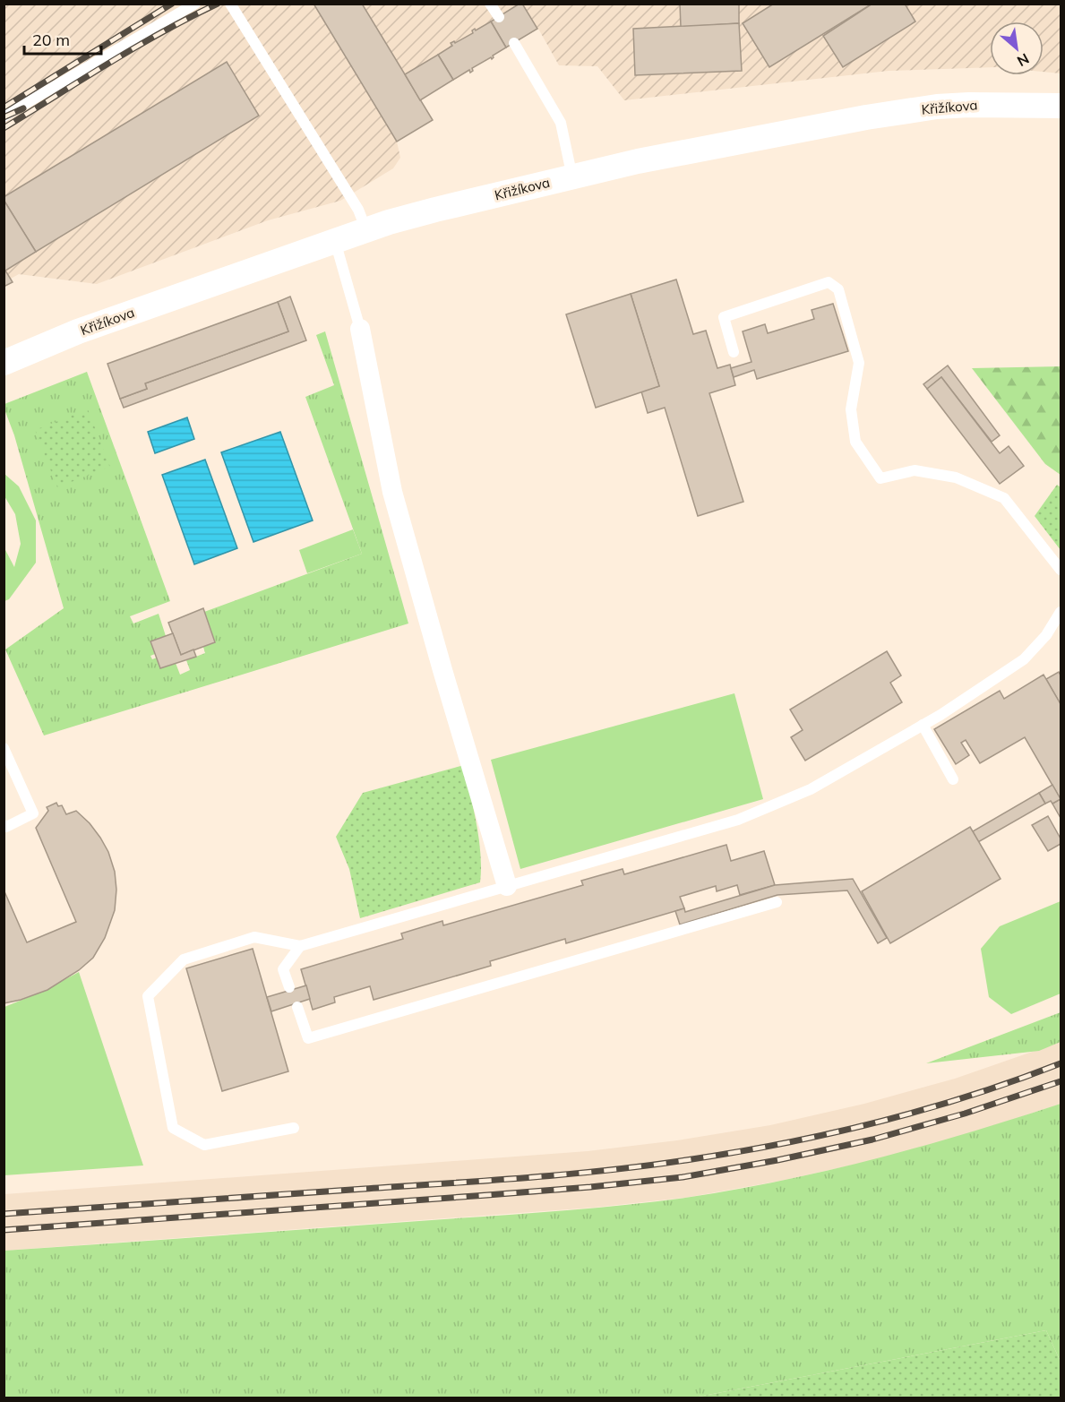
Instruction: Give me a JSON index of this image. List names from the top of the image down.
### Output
{
  "streets": {
    "street": ["Křižíkova"]
  },
  "scale_bar": "20 m",
  "north": "bottom right"
}
